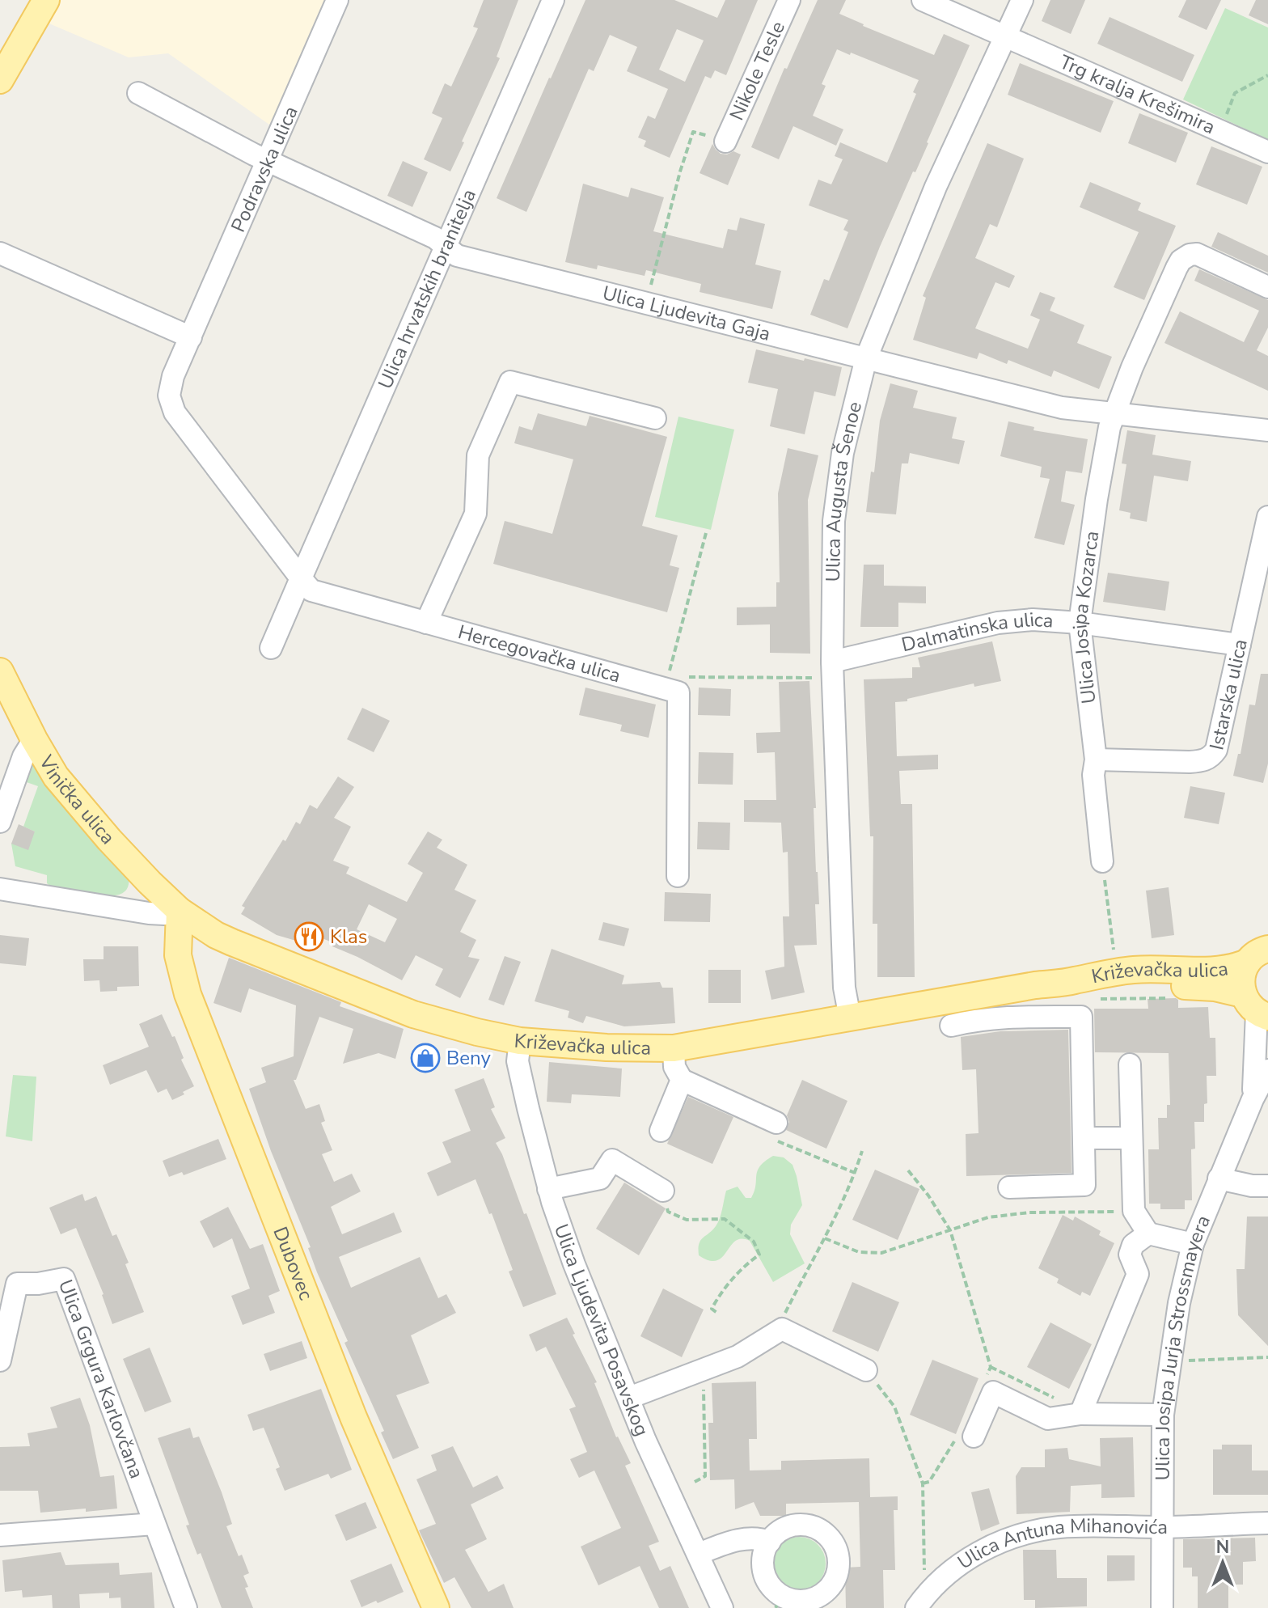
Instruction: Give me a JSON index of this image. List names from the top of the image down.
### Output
{
  "streets": {
    "main road": ["Vinička ulica", "Križevačka ulica", "Dubovec"],
    "street": [
      "Nikole Tesle",
      "Trg kralja Krešimira",
      "Podravska ulica",
      "Ulica hrvatskih branitelja",
      "Ulica Ljudevita Gaja",
      "Ulica Augusta Šenoe",
      "Ulica Josipa Kozarca",
      "Dalmatinska ulica",
      "Hercegovačka ulica",
      "Istarska ulica",
      "Ulica Ljudevita Posavskog",
      "Ulica Josipa Jurja Strossmayera",
      "Ulica Grgura Karlovčana",
      "Ulica Antuna Mihanovića"
    ]
  },
  "crossings": [
    ["Trg kralja Krešimira", "Ulica Augusta Šenoe"],
    ["Podravska ulica", "Ulica hrvatskih branitelja"],
    ["Podravska ulica", "Ulica Ljudevita Gaja"],
    ["Podravska ulica", "Hercegovačka ulica"],
    ["Ulica hrvatskih branitelja", "Ulica Ljudevita Gaja"],
    ["Ulica hrvatskih branitelja", "Hercegovačka ulica"],
    ["Ulica Ljudevita Gaja", "Ulica Augusta Šenoe"],
    ["Ulica Ljudevita Gaja", "Ulica Josipa Kozarca"],
    ["Ulica Augusta Šenoe", "Dalmatinska ulica"],
    ["Ulica Augusta Šenoe", "Križevačka ulica"],
    ["Ulica Josipa Kozarca", "Dalmatinska ulica"],
    ["Ulica Josipa Kozarca", "Istarska ulica"],
    ["Dalmatinska ulica", "Istarska ulica"],
    ["Vinička ulica", "Križevačka ulica"],
    ["Vinička ulica", "Dubovec"],
    ["Križevačka ulica", "Dubovec"],
    ["Križevačka ulica", "Ulica Ljudevita Posavskog"],
    ["Križevačka ulica", "Ulica Josipa Jurja Strossmayera"],
    ["Ulica Josipa Jurja Strossmayera", "Ulica Antuna Mihanovića"]
  ],
  "places": {
    "restaurant": ["Klas"],
    "shop": ["Beny"]
  },
  "north": "top"
}
